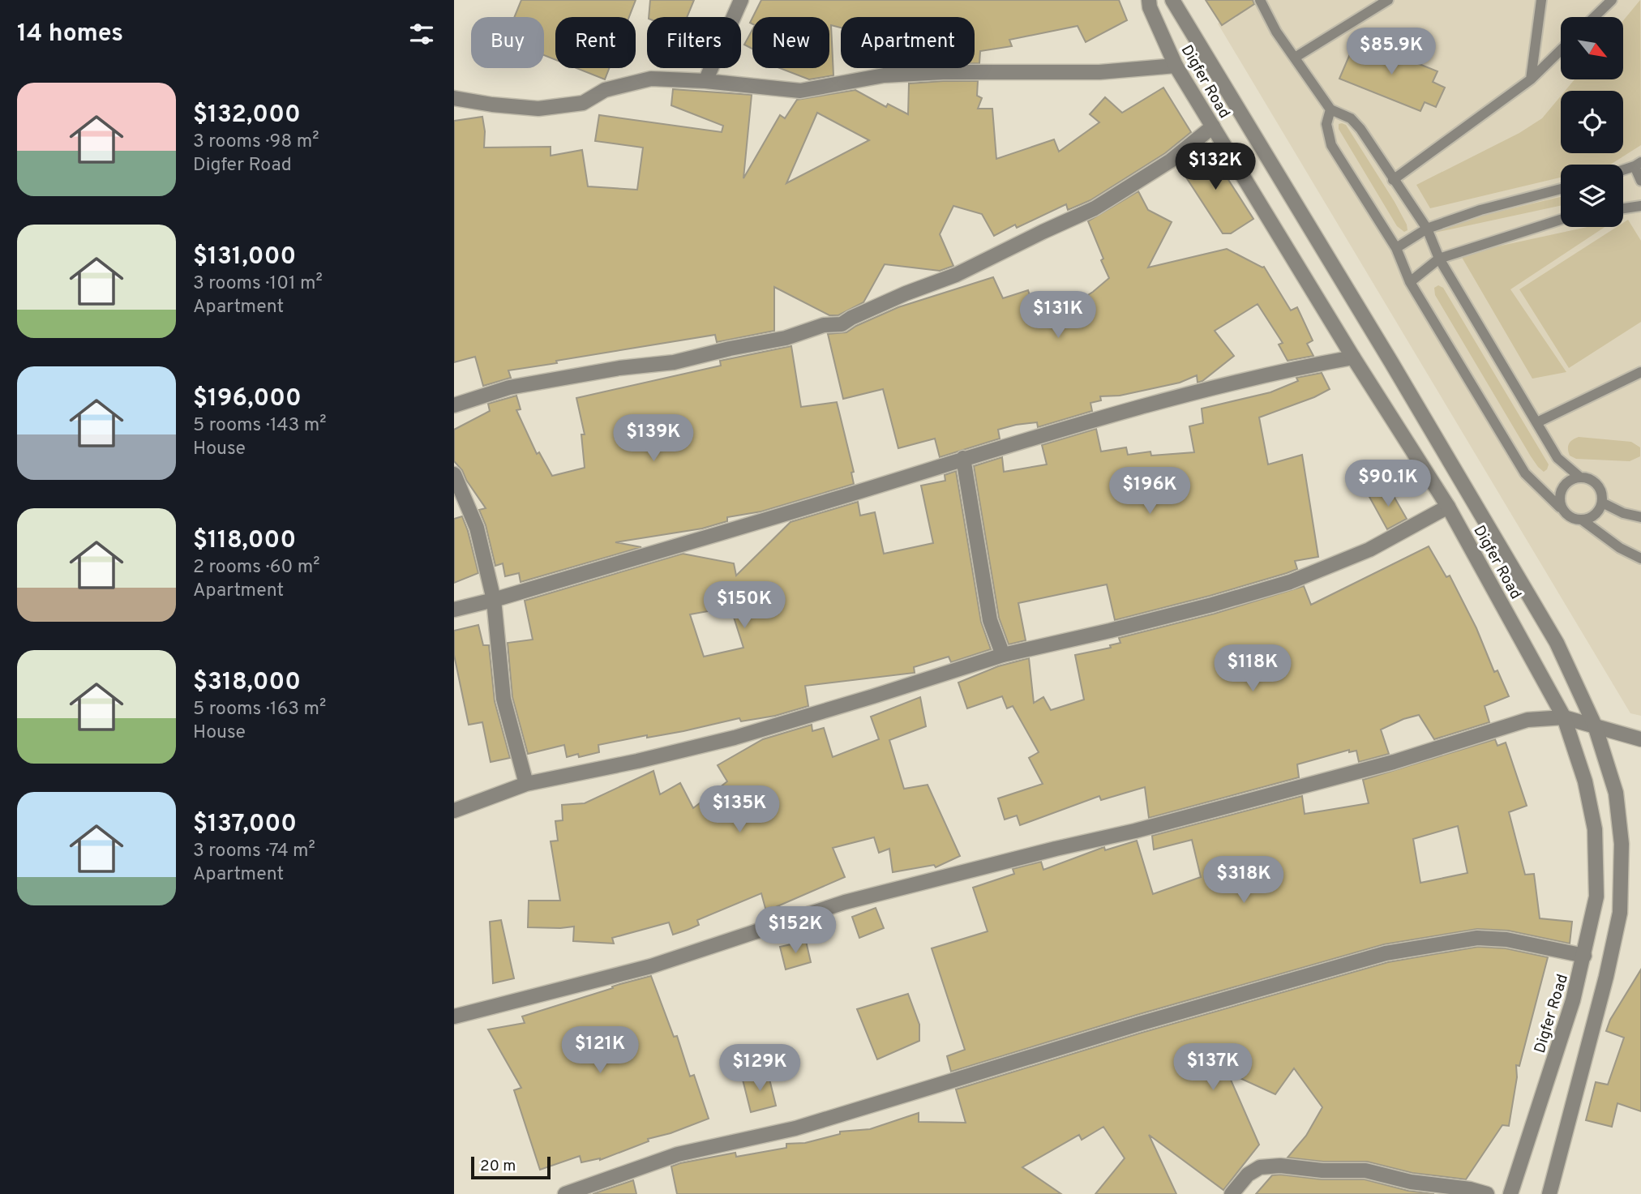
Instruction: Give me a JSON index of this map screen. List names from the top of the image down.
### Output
{
  "streets": {
    "street": ["Digfer Road"]
  },
  "scale_bar": "20 m",
  "north": "bottom right",
  "page": {
    "heading": "14 homes",
    "chip": [
      "Buy",
      "Rent",
      "Filters",
      "New",
      "Apartment"
    ],
    "price": [
      "$85.9K",
      "$132K",
      "$131K",
      "$139K",
      "$90.1K",
      "$196K",
      "$150K",
      "$118K",
      "$135K",
      "$318K",
      "$152K",
      "$121K",
      "$137K",
      "$129K"
    ],
    "list": [
      {
        "name": "$132,000",
        "note": "3 rooms · 98 m² · Digfer Road"
      },
      {
        "name": "$131,000",
        "note": "3 rooms · 101 m² · Apartment"
      },
      {
        "name": "$196,000",
        "note": "5 rooms · 143 m² · House"
      },
      {
        "name": "$118,000",
        "note": "2 rooms · 60 m² · Apartment"
      },
      {
        "name": "$318,000",
        "note": "5 rooms · 163 m² · House"
      },
      {
        "name": "$137,000",
        "note": "3 rooms · 74 m² · Apartment"
      }
    ],
    "scale": "20 m"
  }
}
